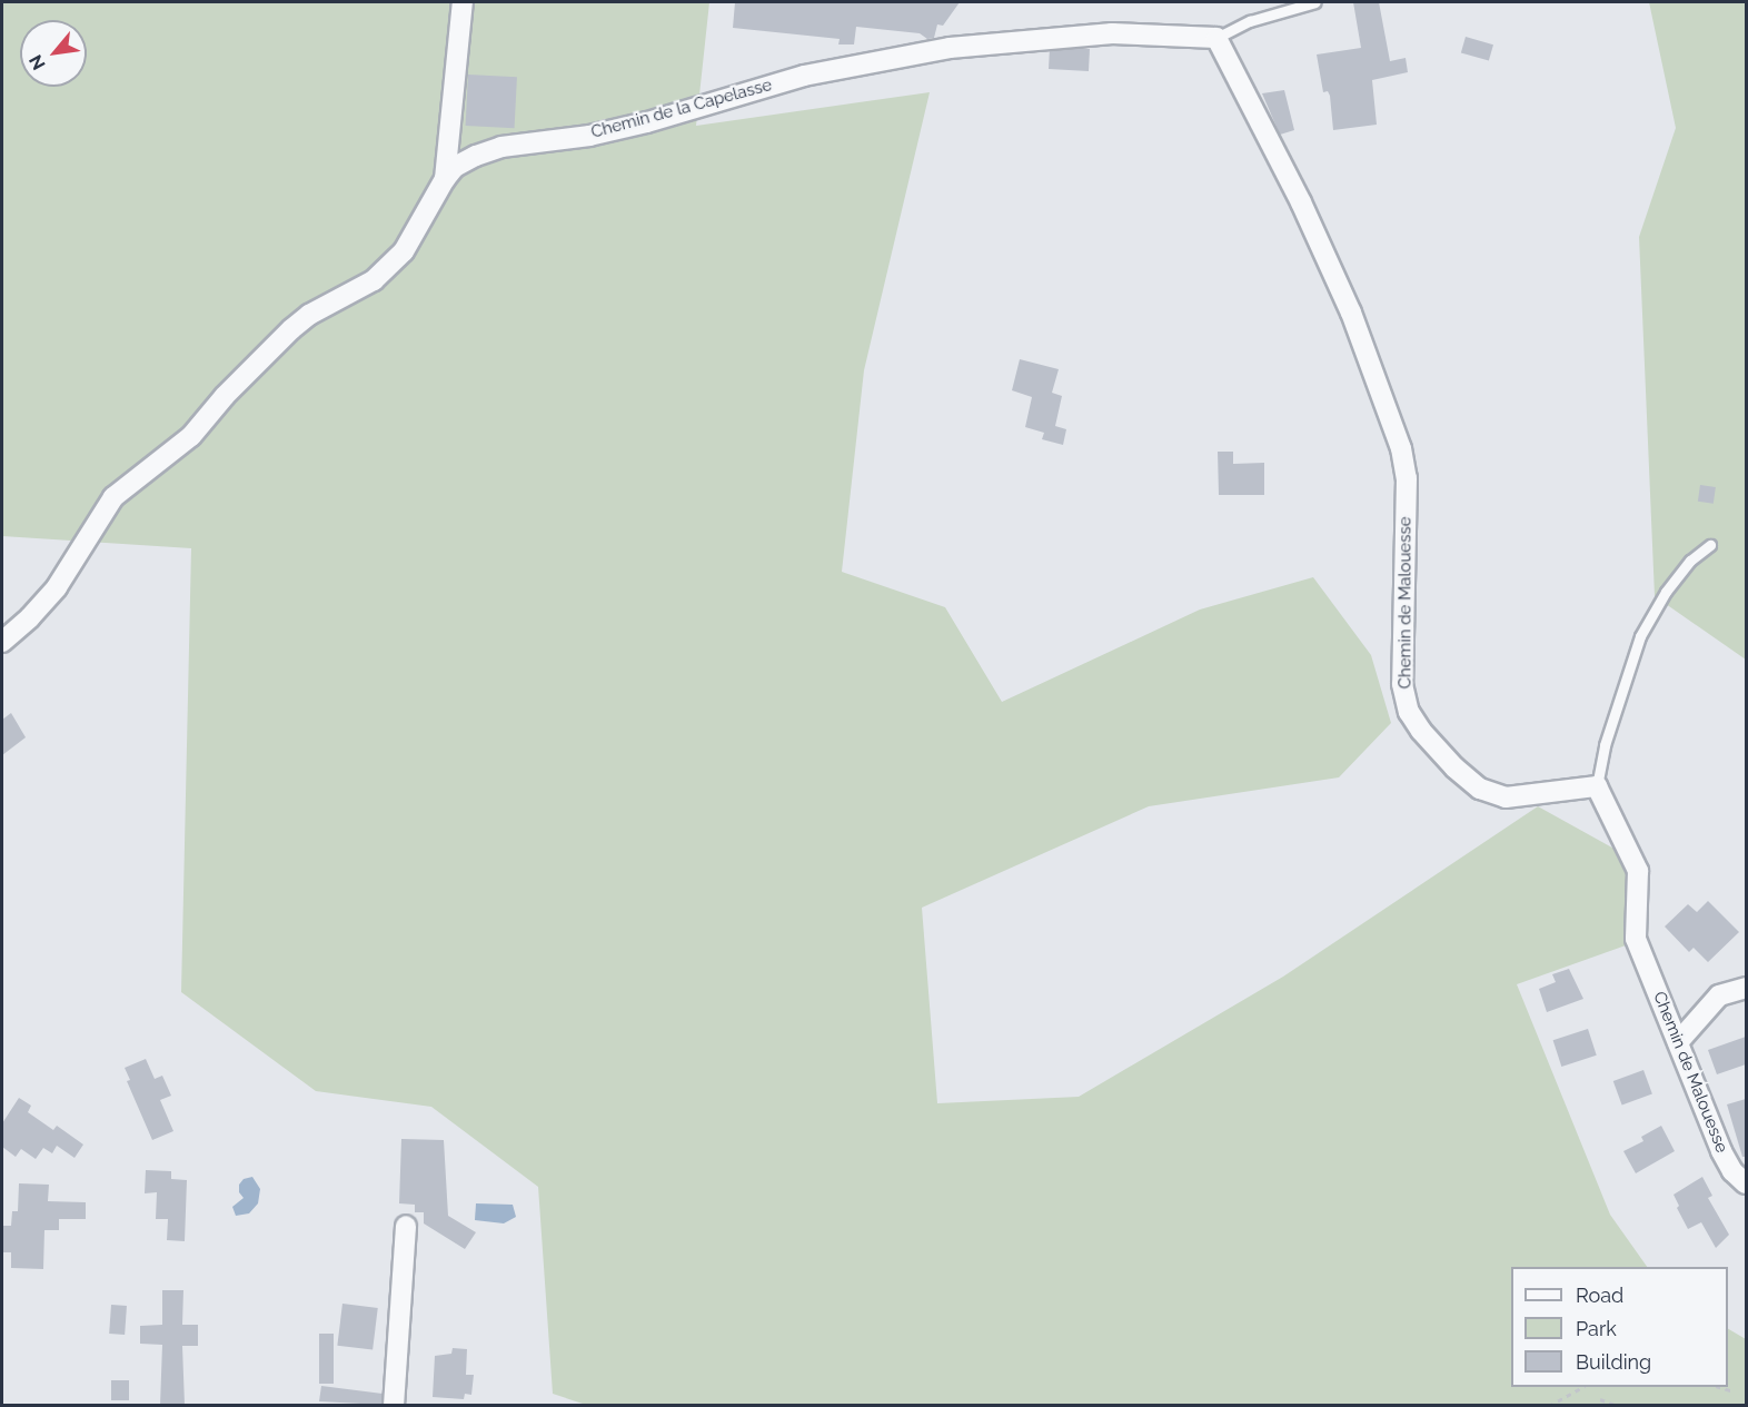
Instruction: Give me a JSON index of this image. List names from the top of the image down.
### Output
{
  "streets": {
    "street": ["Chemin de la Capelasse", "Chemin de Malouesse"]
  },
  "crossings": [
    ["Chemin de la Capelasse", "Chemin de Malouesse"]
  ],
  "legend": ["Road", "Park", "Building"],
  "north": "bottom left"
}
